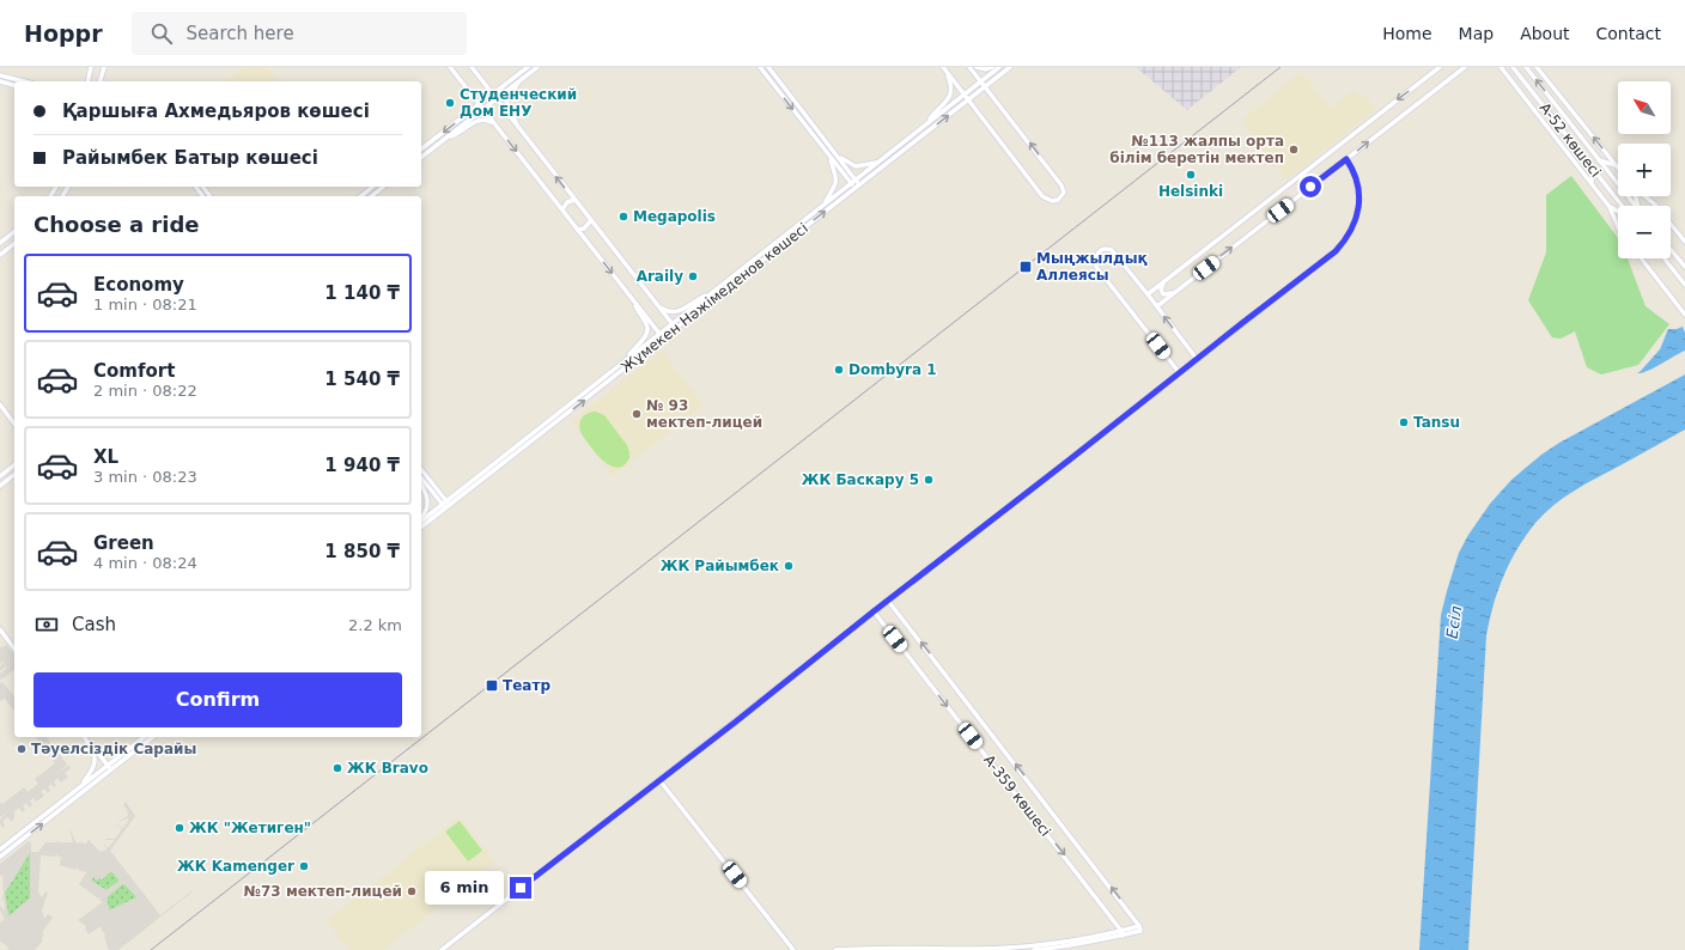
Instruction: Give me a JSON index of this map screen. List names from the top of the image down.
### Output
{
  "streets": {
    "street": ["А-52 көшесі", "Жұмекен Нәжімеденов көшесі", "А-359 көшесі"]
  },
  "water": ["Есіл"],
  "places": {
    "other": [
      "Студенческий Дом ЕНУ",
      "№113 жалпы орта білім беретін мектеп",
      "Helsinki",
      "Megapolis",
      "Araily",
      "Dombyra 1",
      "№ 93 мектеп-лицей",
      "Tansu",
      "ЖК Баскару 5",
      "ЖК Райымбек",
      "Тәуелсіздік Сарайы",
      "ЖК Bravo",
      "ЖК \"Жетиген\"",
      "ЖК Kamenger",
      "№73 мектеп-лицей"
    ],
    "transit": ["Мыңжылдық Аллеясы", "Театр"]
  },
  "north": "top left",
  "page": {
    "header": "Hoppr",
    "search": "Search here",
    "nav": [
      "Home",
      "Map",
      "About",
      "Contact"
    ],
    "map_buttons": ["+", "−"],
    "banner": ["Қаршыға Ахмедьяров көшесі", "Райымбек Батыр көшесі"],
    "heading": "Choose a ride",
    "list": [
      {
        "name": "Economy",
        "note": "1 min · 08:21",
        "value": "1 140 ₸"
      },
      {
        "name": "Comfort",
        "note": "2 min · 08:22",
        "value": "1 540 ₸"
      },
      {
        "name": "XL",
        "note": "3 min · 08:23",
        "value": "1 940 ₸"
      },
      {
        "name": "Green",
        "note": "4 min · 08:24",
        "value": "1 850 ₸"
      }
    ],
    "pay": ["Cash", "2.2 km"],
    "buttons": "Confirm",
    "bubble": "6 min"
  }
}
